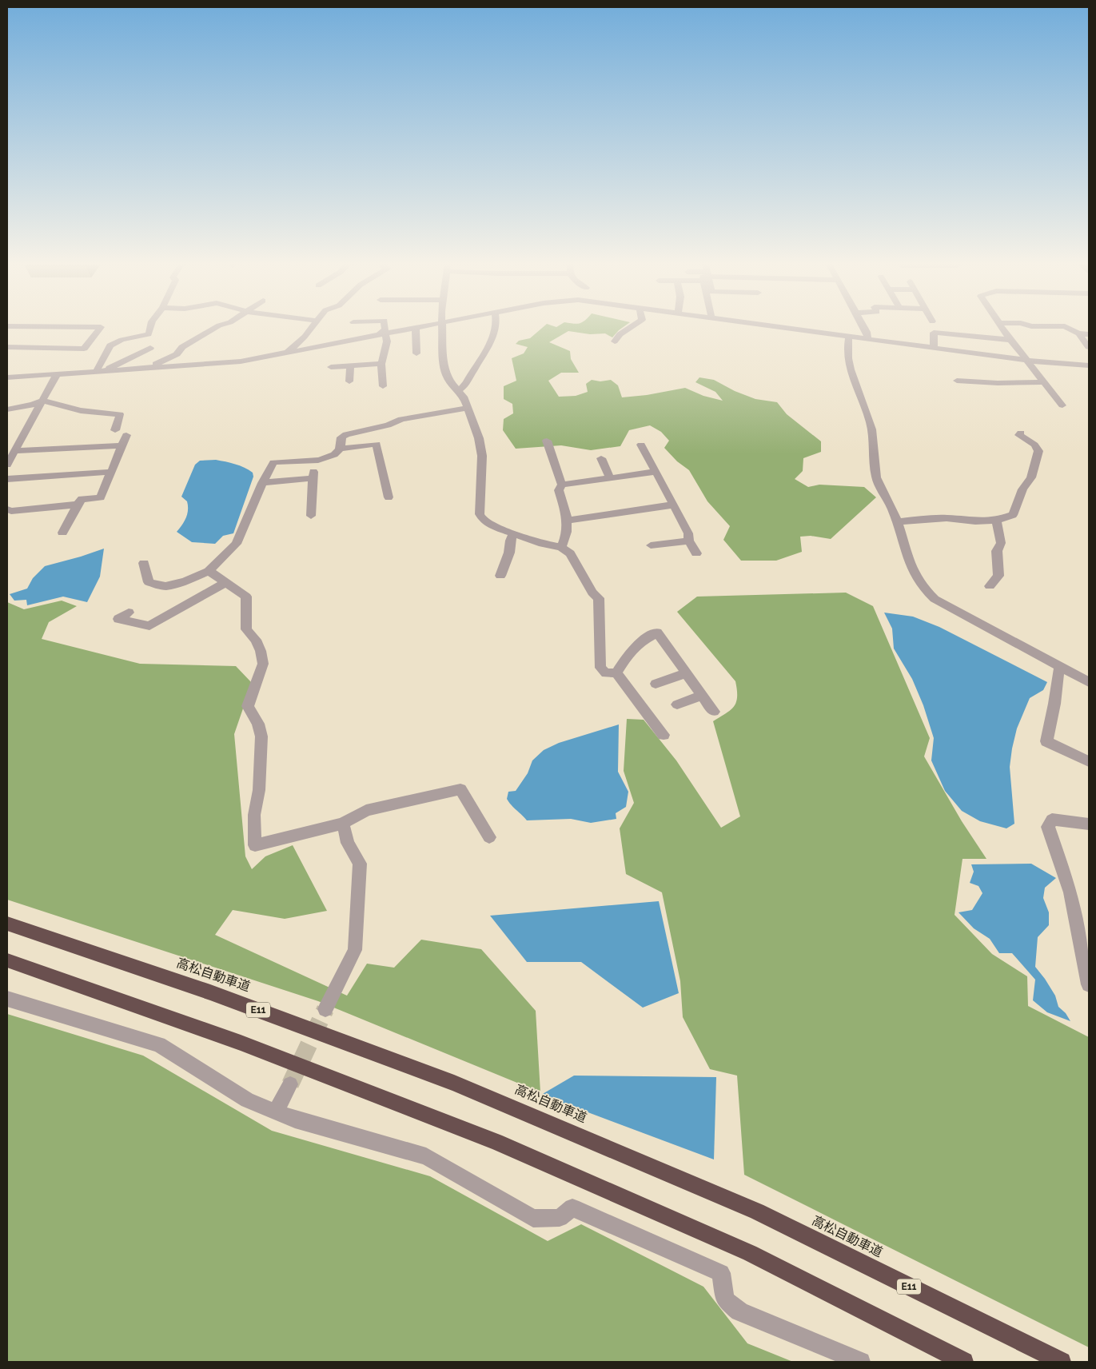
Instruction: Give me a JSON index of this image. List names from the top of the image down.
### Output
{
  "streets": {
    "highway": ["高松自動車道", "E11"]
  }
}
